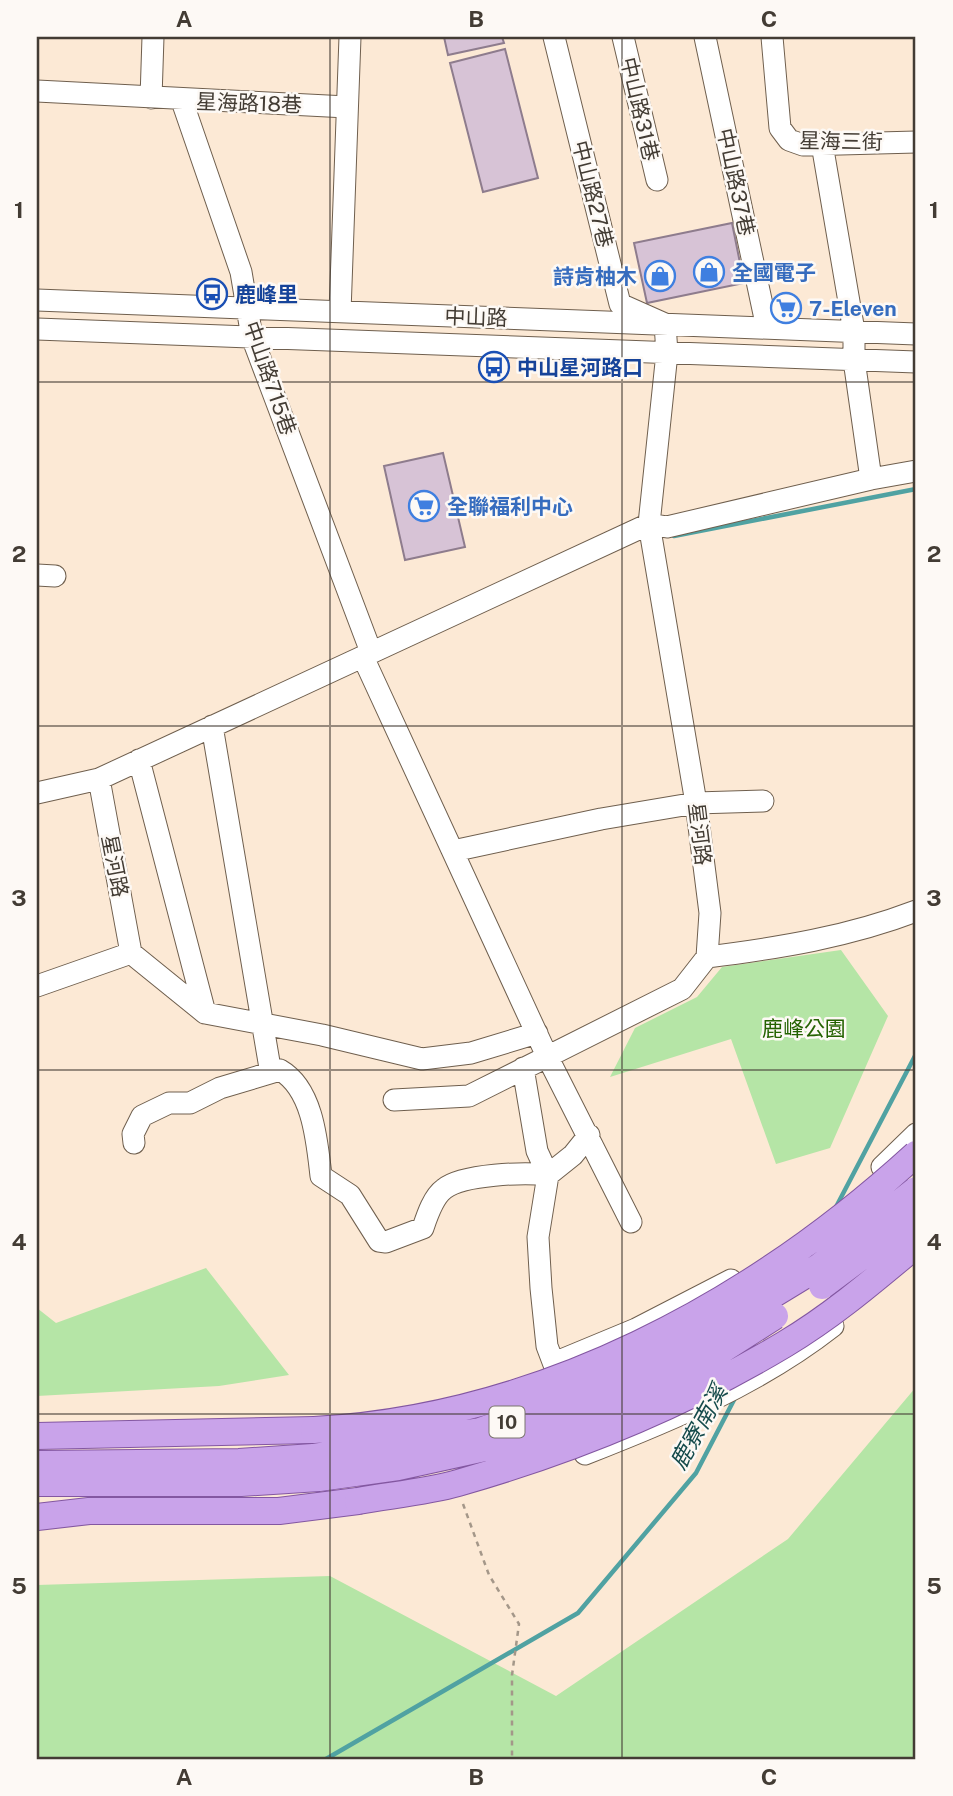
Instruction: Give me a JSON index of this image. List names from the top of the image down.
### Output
{
  "streets": {
    "main road": ["10"],
    "street": [
      "星海路18巷",
      "中山路31巷",
      "星海三街",
      "中山路37巷",
      "中山路27巷",
      "中山路",
      "中山路715巷",
      "星河路"
    ]
  },
  "crossings": [
    ["星海路18巷", "中山路715巷"],
    ["中山路37巷", "中山路"],
    ["中山路27巷", "中山路"],
    ["中山路27巷", "星河路"],
    ["中山路", "中山路715巷"],
    ["中山路", "星河路"]
  ],
  "water": ["鹿寮南溪"],
  "parks": ["鹿峰公園"],
  "places": {
    "shop": ["全國電子", "詩肯柚木"],
    "bus stop": ["鹿峰里", "中山星河路口"],
    "supermarket": ["7-Eleven", "全聯福利中心"]
  },
  "grid": {
    "columns": ["A", "B", "C"],
    "rows": [
      "1",
      "2",
      "3",
      "4",
      "5"
    ]
  }
}
